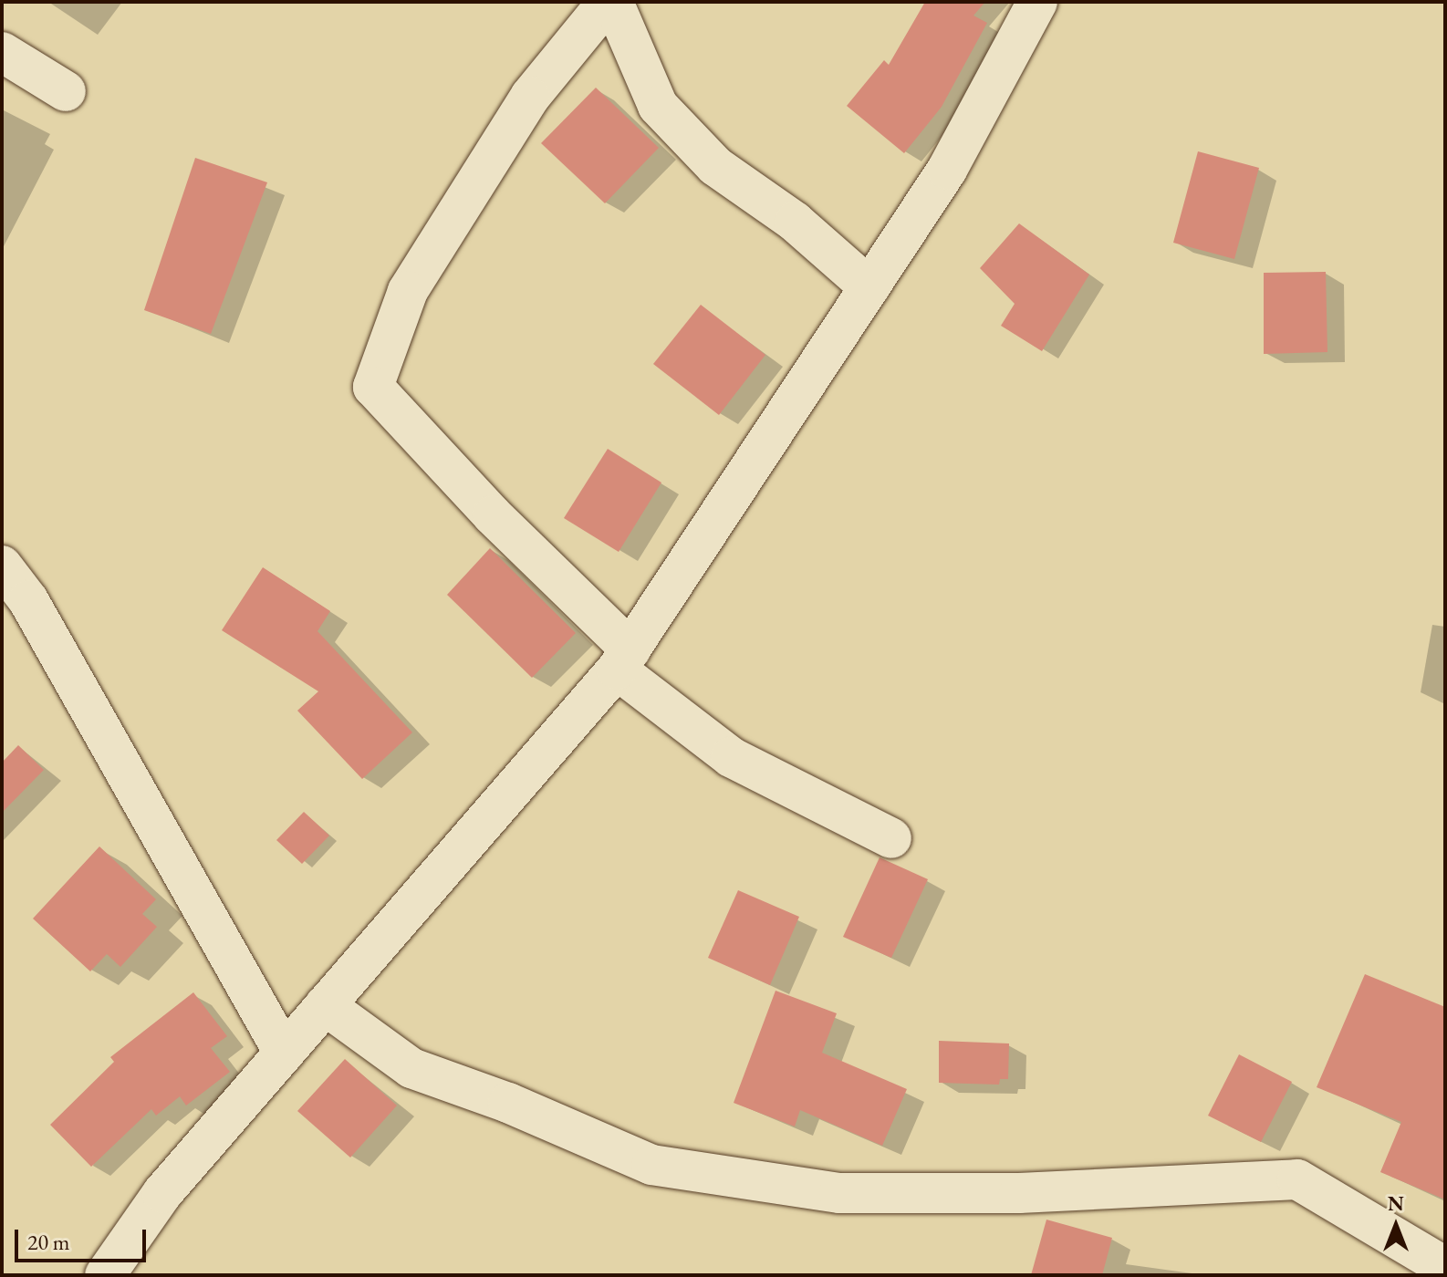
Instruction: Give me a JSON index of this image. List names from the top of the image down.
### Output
{
  "scale_bar": "20 m",
  "north": "top"
}
